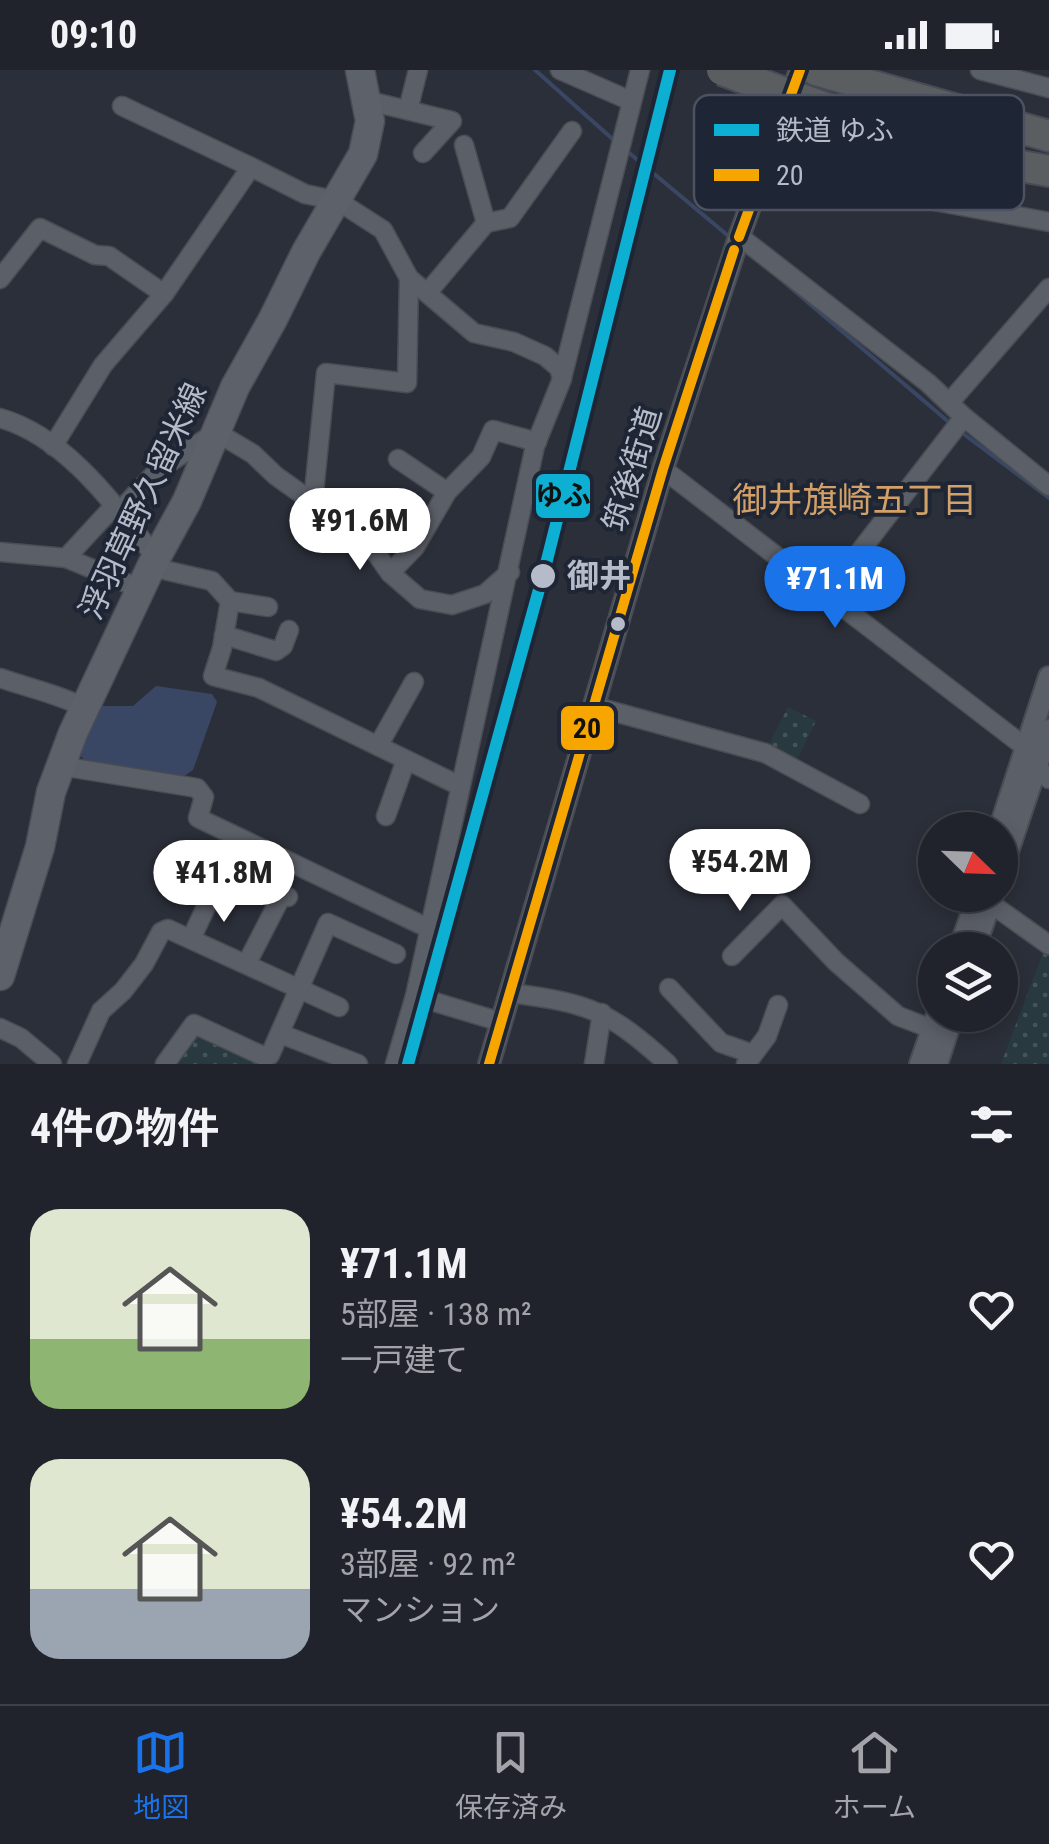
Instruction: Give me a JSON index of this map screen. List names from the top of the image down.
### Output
{
  "streets": {
    "main road": ["浮羽草野久留米線"],
    "street": ["筑後街道"]
  },
  "districts": ["御井旗崎五丁目"],
  "places": ["御井"],
  "lines": ["rail line ゆふ", "transit line 20"],
  "legend": ["鉄道 ゆふ", "20"],
  "north": "bottom right",
  "page": {
    "status": "09:10",
    "price": [
      "¥91.6M",
      "¥71.1M",
      "¥54.2M",
      "¥41.8M"
    ],
    "heading": "4件の物件",
    "list": [
      {
        "name": "¥71.1M",
        "note": "5部屋 · 138 m² · 一戸建て"
      },
      {
        "name": "¥54.2M",
        "note": "3部屋 · 92 m² · マンション"
      }
    ],
    "tabs": ["地図", "保存済み", "ホーム"]
  }
}
